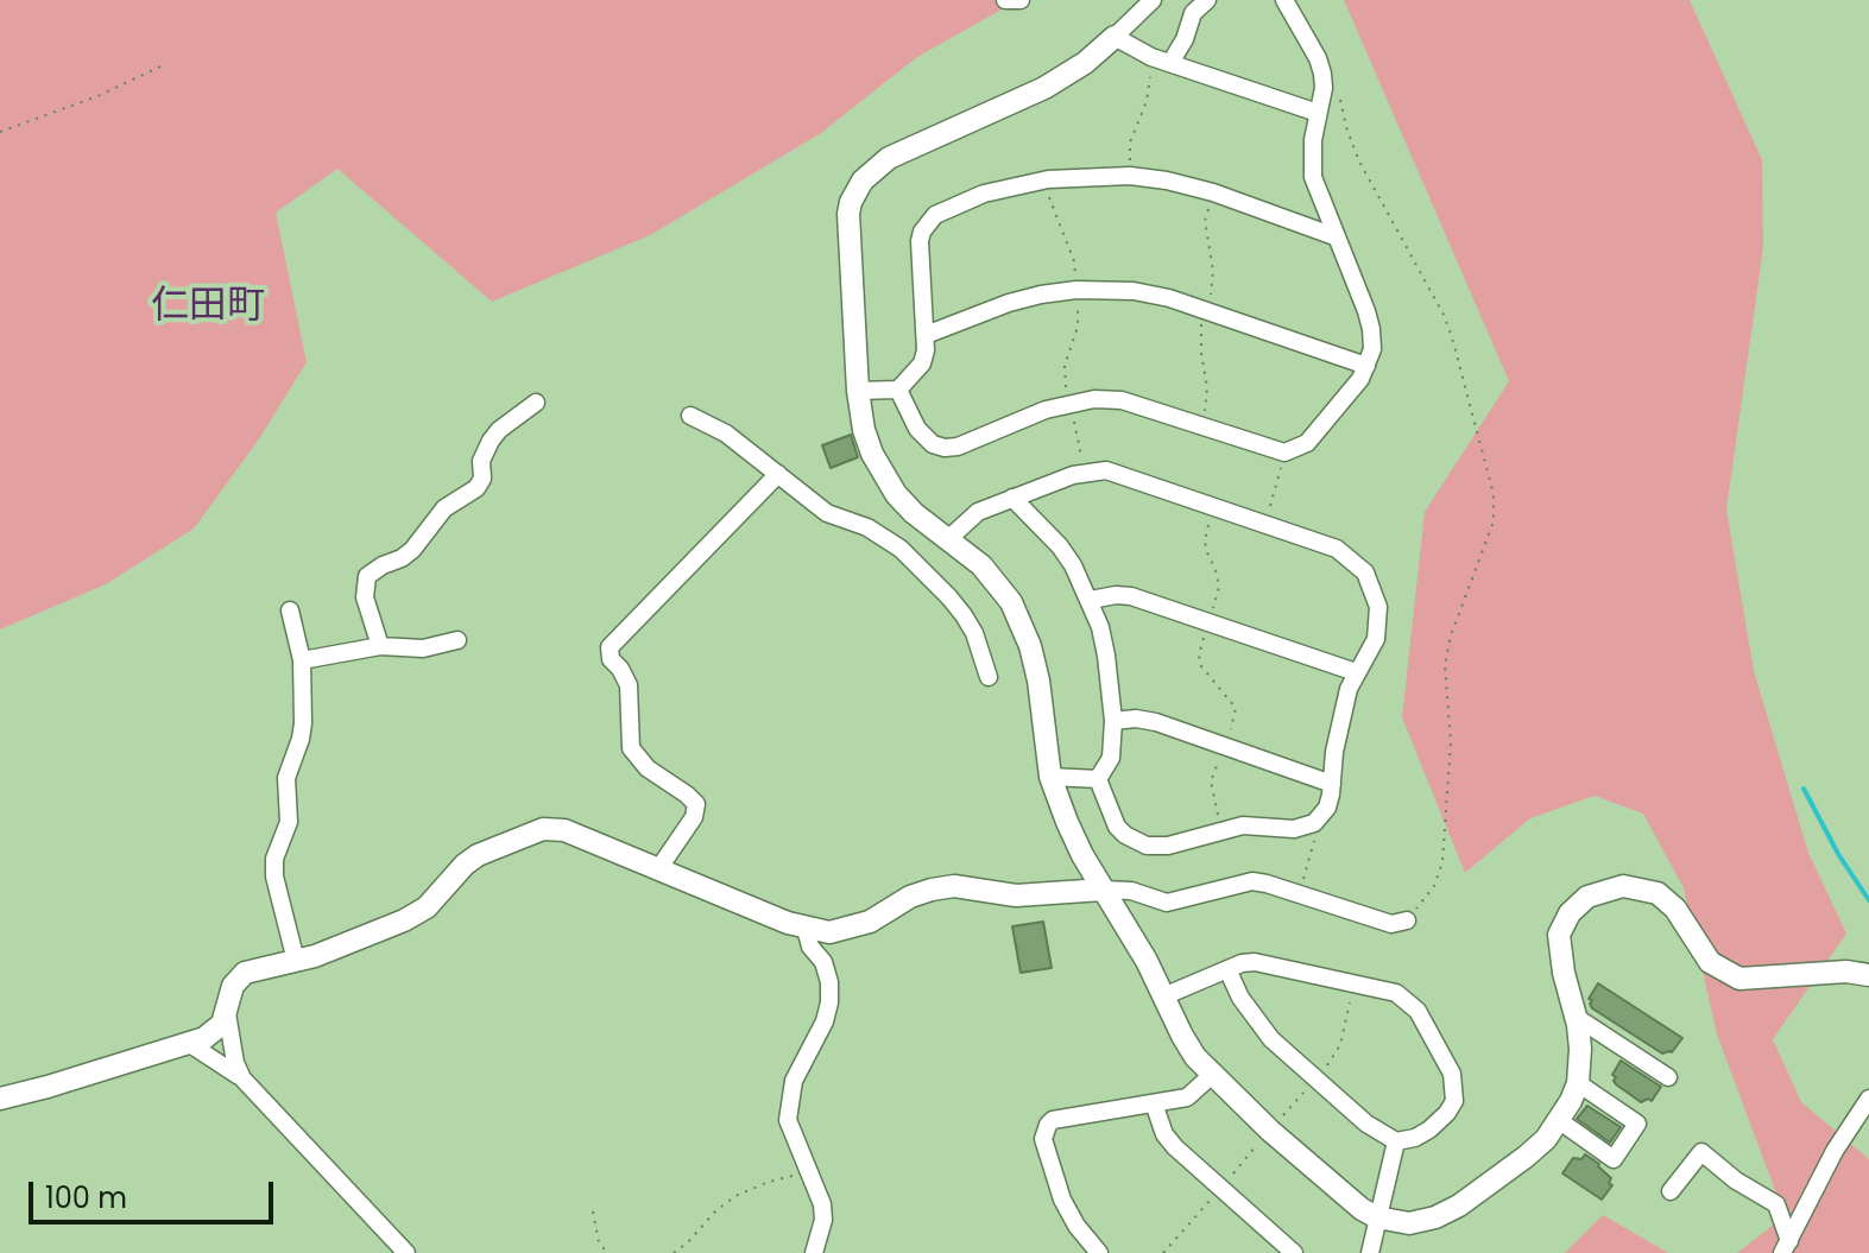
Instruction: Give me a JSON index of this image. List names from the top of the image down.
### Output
{
  "districts": ["仁田町"],
  "scale_bar": "100 m"
}
